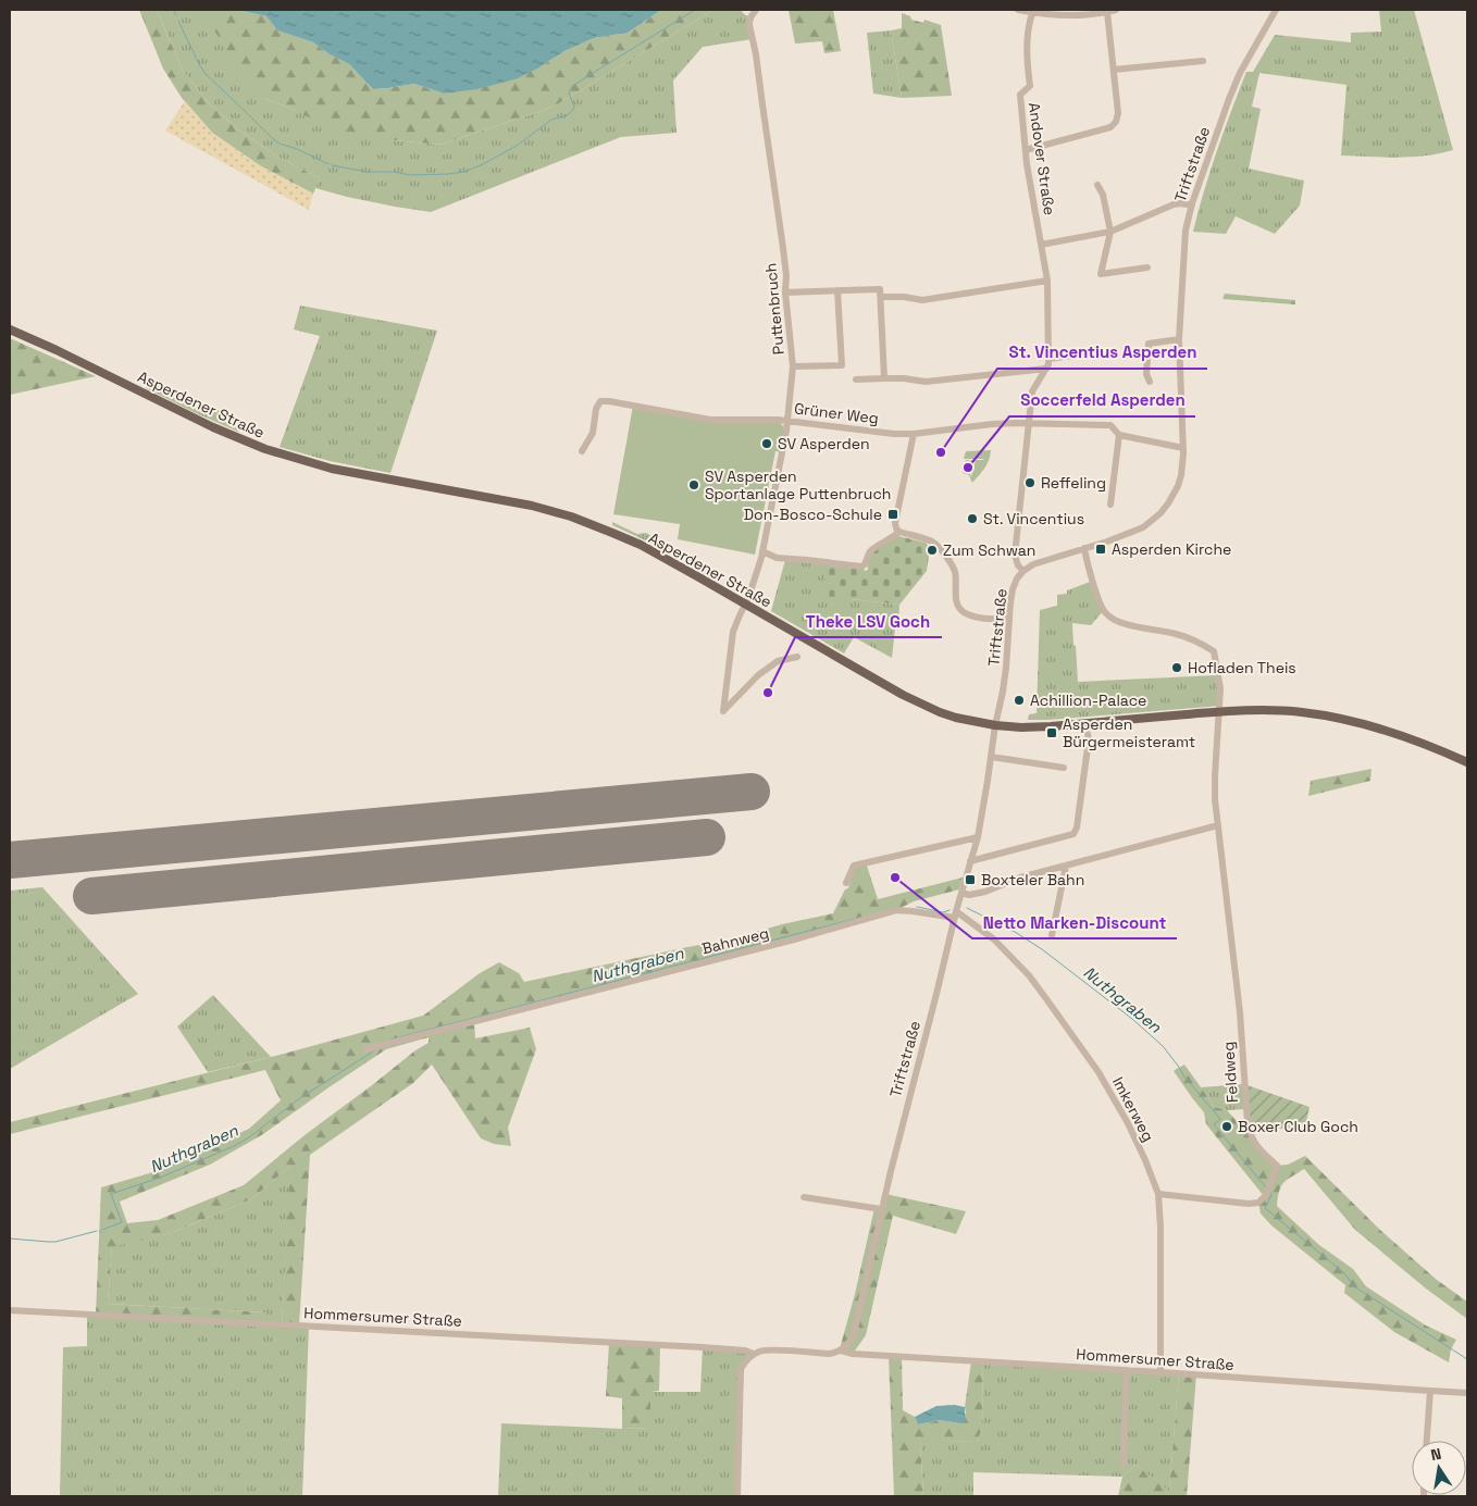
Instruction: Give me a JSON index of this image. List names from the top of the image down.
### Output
{
  "streets": {
    "main road": ["Asperdener Straße"],
    "street": [
      "Andover Straße",
      "Triftstraße",
      "Puttenbruch",
      "Grüner Weg",
      "Bahnweg",
      "Feldweg",
      "Imkerweg",
      "Hommersumer Straße"
    ]
  },
  "crossings": [
    ["Andover Straße", "Triftstraße"],
    ["Andover Straße", "Grüner Weg"],
    ["Triftstraße", "Asperdener Straße"],
    ["Triftstraße", "Grüner Weg"],
    ["Triftstraße", "Bahnweg"],
    ["Triftstraße", "Feldweg"],
    ["Triftstraße", "Imkerweg"],
    ["Triftstraße", "Hommersumer Straße"],
    ["Puttenbruch", "Asperdener Straße"],
    ["Puttenbruch", "Grüner Weg"],
    ["Asperdener Straße", "Feldweg"],
    ["Bahnweg", "Imkerweg"],
    ["Feldweg", "Imkerweg"],
    ["Imkerweg", "Hommersumer Straße"]
  ],
  "water": ["Nuthgraben"],
  "places": {
    "other": [
      "SV Asperden",
      "St. Vincentius Asperden",
      "Soccerfeld Asperden",
      "Reffeling",
      "SV Asperden Sportanlage Puttenbruch",
      "St. Vincentius",
      "Zum Schwan",
      "Hofladen Theis",
      "Theke LSV Goch",
      "Achillion-Palace",
      "Netto Marken-Discount",
      "Boxer Club Goch"
    ],
    "transit": [
      "Don-Bosco-Schule",
      "Asperden Kirche",
      "Asperden Bürgermeisteramt",
      "Boxteler Bahn"
    ]
  },
  "north": "top"
}
